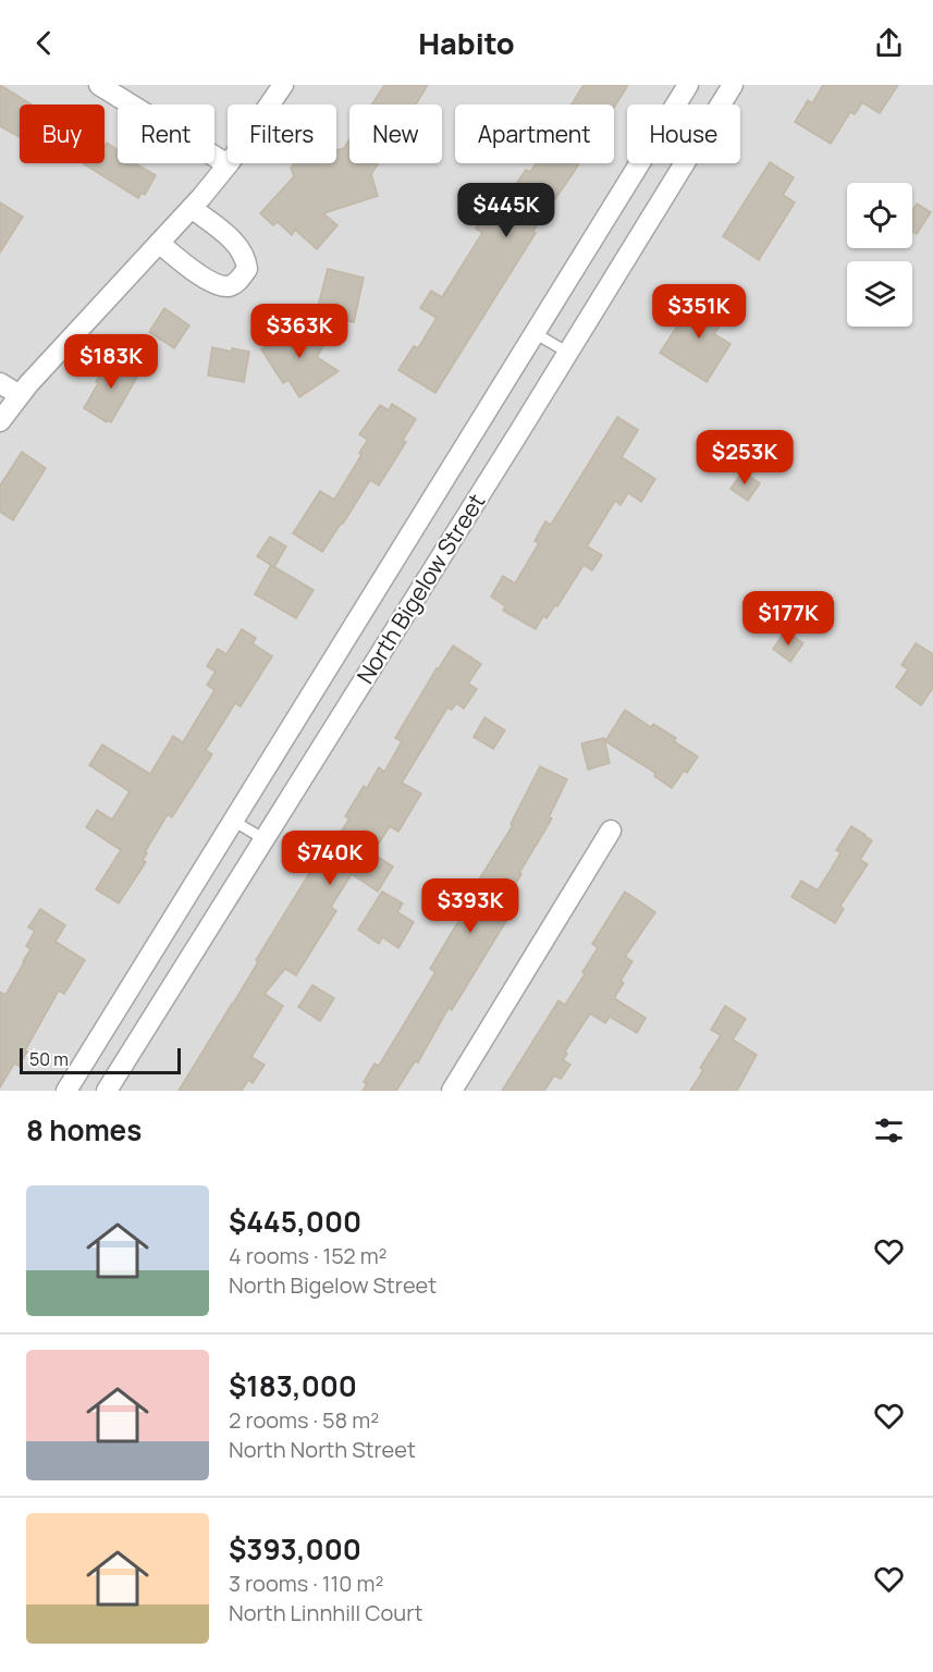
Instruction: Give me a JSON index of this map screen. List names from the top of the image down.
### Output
{
  "streets": {
    "street": ["North Bigelow Street"]
  },
  "scale_bar": "50 m",
  "page": {
    "header": "Habito",
    "chip": [
      "Buy",
      "Rent",
      "Filters",
      "New",
      "Apartment",
      "House"
    ],
    "price": [
      "$445K",
      "$351K",
      "$363K",
      "$183K",
      "$253K",
      "$177K",
      "$740K",
      "$393K"
    ],
    "scale": "50 m",
    "heading": "8 homes",
    "list": [
      {
        "name": "$445,000",
        "note": "4 rooms · 152 m² · North Bigelow Street"
      },
      {
        "name": "$183,000",
        "note": "2 rooms · 58 m² · North North Street"
      },
      {
        "name": "$393,000",
        "note": "3 rooms · 110 m² · North Linnhill Court"
      }
    ]
  }
}
